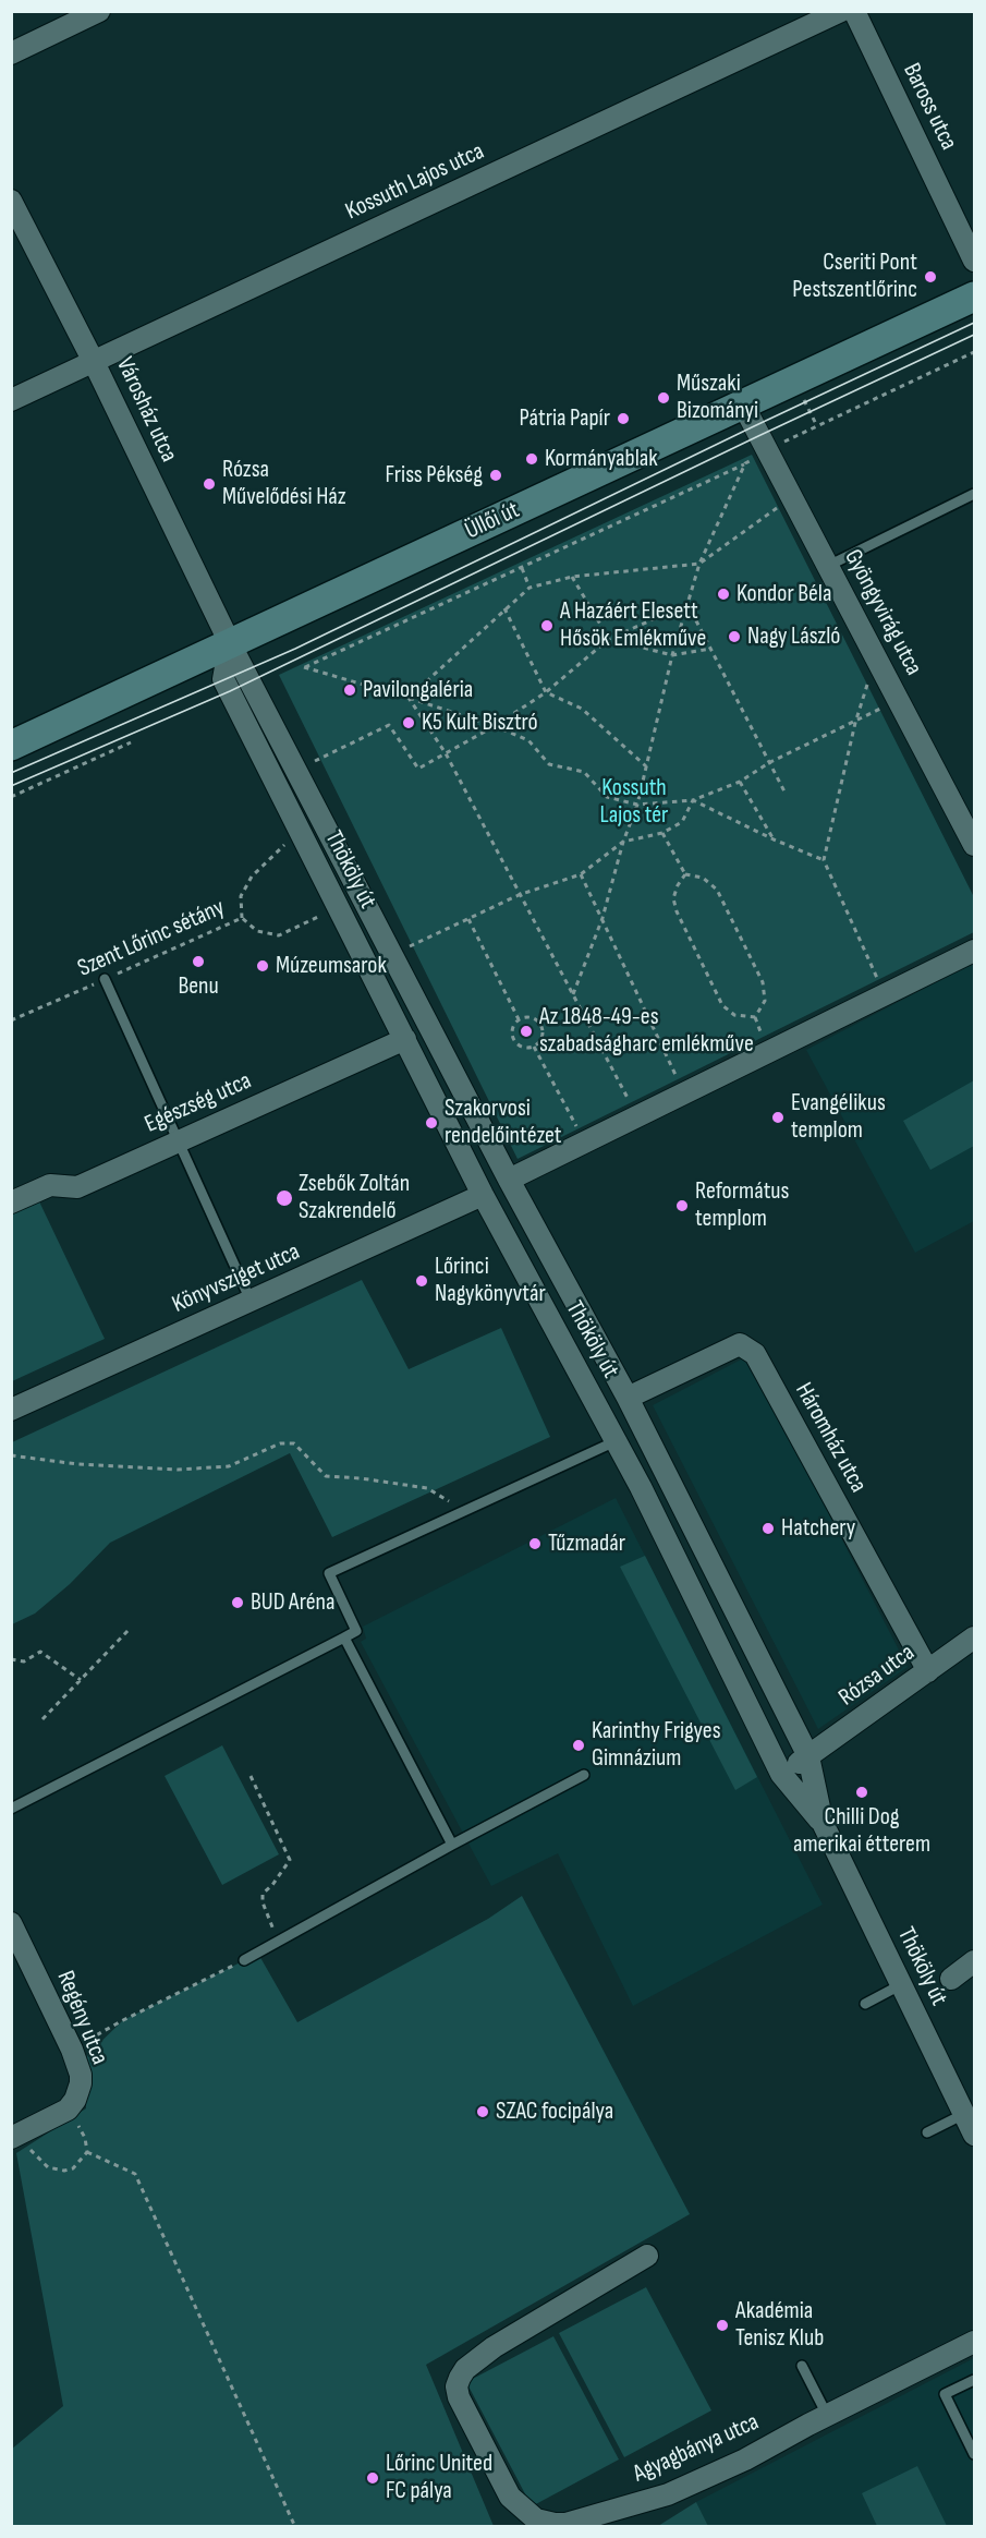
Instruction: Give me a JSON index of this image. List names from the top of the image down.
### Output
{
  "streets": {
    "main road": ["Üllői út"],
    "street": [
      "Baross utca",
      "Kossuth Lajos utca",
      "Városház utca",
      "Gyöngyvirág utca",
      "Thököly út",
      "Egészség utca",
      "Könyvsziget utca",
      "Háromház utca",
      "Rózsa utca",
      "Regény utca",
      "Agyagbánya utca"
    ],
    "path": ["Szent Lőrinc sétány"]
  },
  "crossings": [
    ["Kossuth Lajos utca", "Városház utca"],
    ["Városház utca", "Üllői út"],
    ["Városház utca", "Thököly út"],
    ["Üllői út", "Gyöngyvirág utca"],
    ["Üllői út", "Thököly út"],
    ["Thököly út", "Szent Lőrinc sétány"],
    ["Thököly út", "Egészség utca"],
    ["Thököly út", "Könyvsziget utca"],
    ["Thököly út", "Háromház utca"],
    ["Thököly út", "Rózsa utca"],
    ["Háromház utca", "Rózsa utca"]
  ],
  "parks": ["Kossuth Lajos tér"],
  "places": [
    "Cseriti Pont Pestszentlőrinc",
    "Műszaki Bizományi",
    "Pátria Papír",
    "Kormányablak",
    "Friss Pékség",
    "Rózsa Művelődési Ház",
    "Kondor Béla",
    "A Hazáért Elesett Hősök Emlékműve",
    "Nagy László",
    "Pavilongaléria",
    "K5 Kult Bisztró",
    "Benu",
    "Múzeumsarok",
    "Az 1848-49-es szabadságharc emlékműve",
    "Evangélikus templom",
    "Szakorvosi rendelőintézet",
    "Zsebők Zoltán Szakrendelő",
    "Református templom",
    "Lőrinci Nagykönyvtár",
    "Hatchery",
    "Tűzmadár",
    "BUD Aréna",
    "Karinthy Frigyes Gimnázium",
    "Chilli Dog amerikai étterem",
    "SZAC focipálya",
    "Akadémia Tenisz Klub",
    "Lőrinc United FC pálya"
  ]
}
